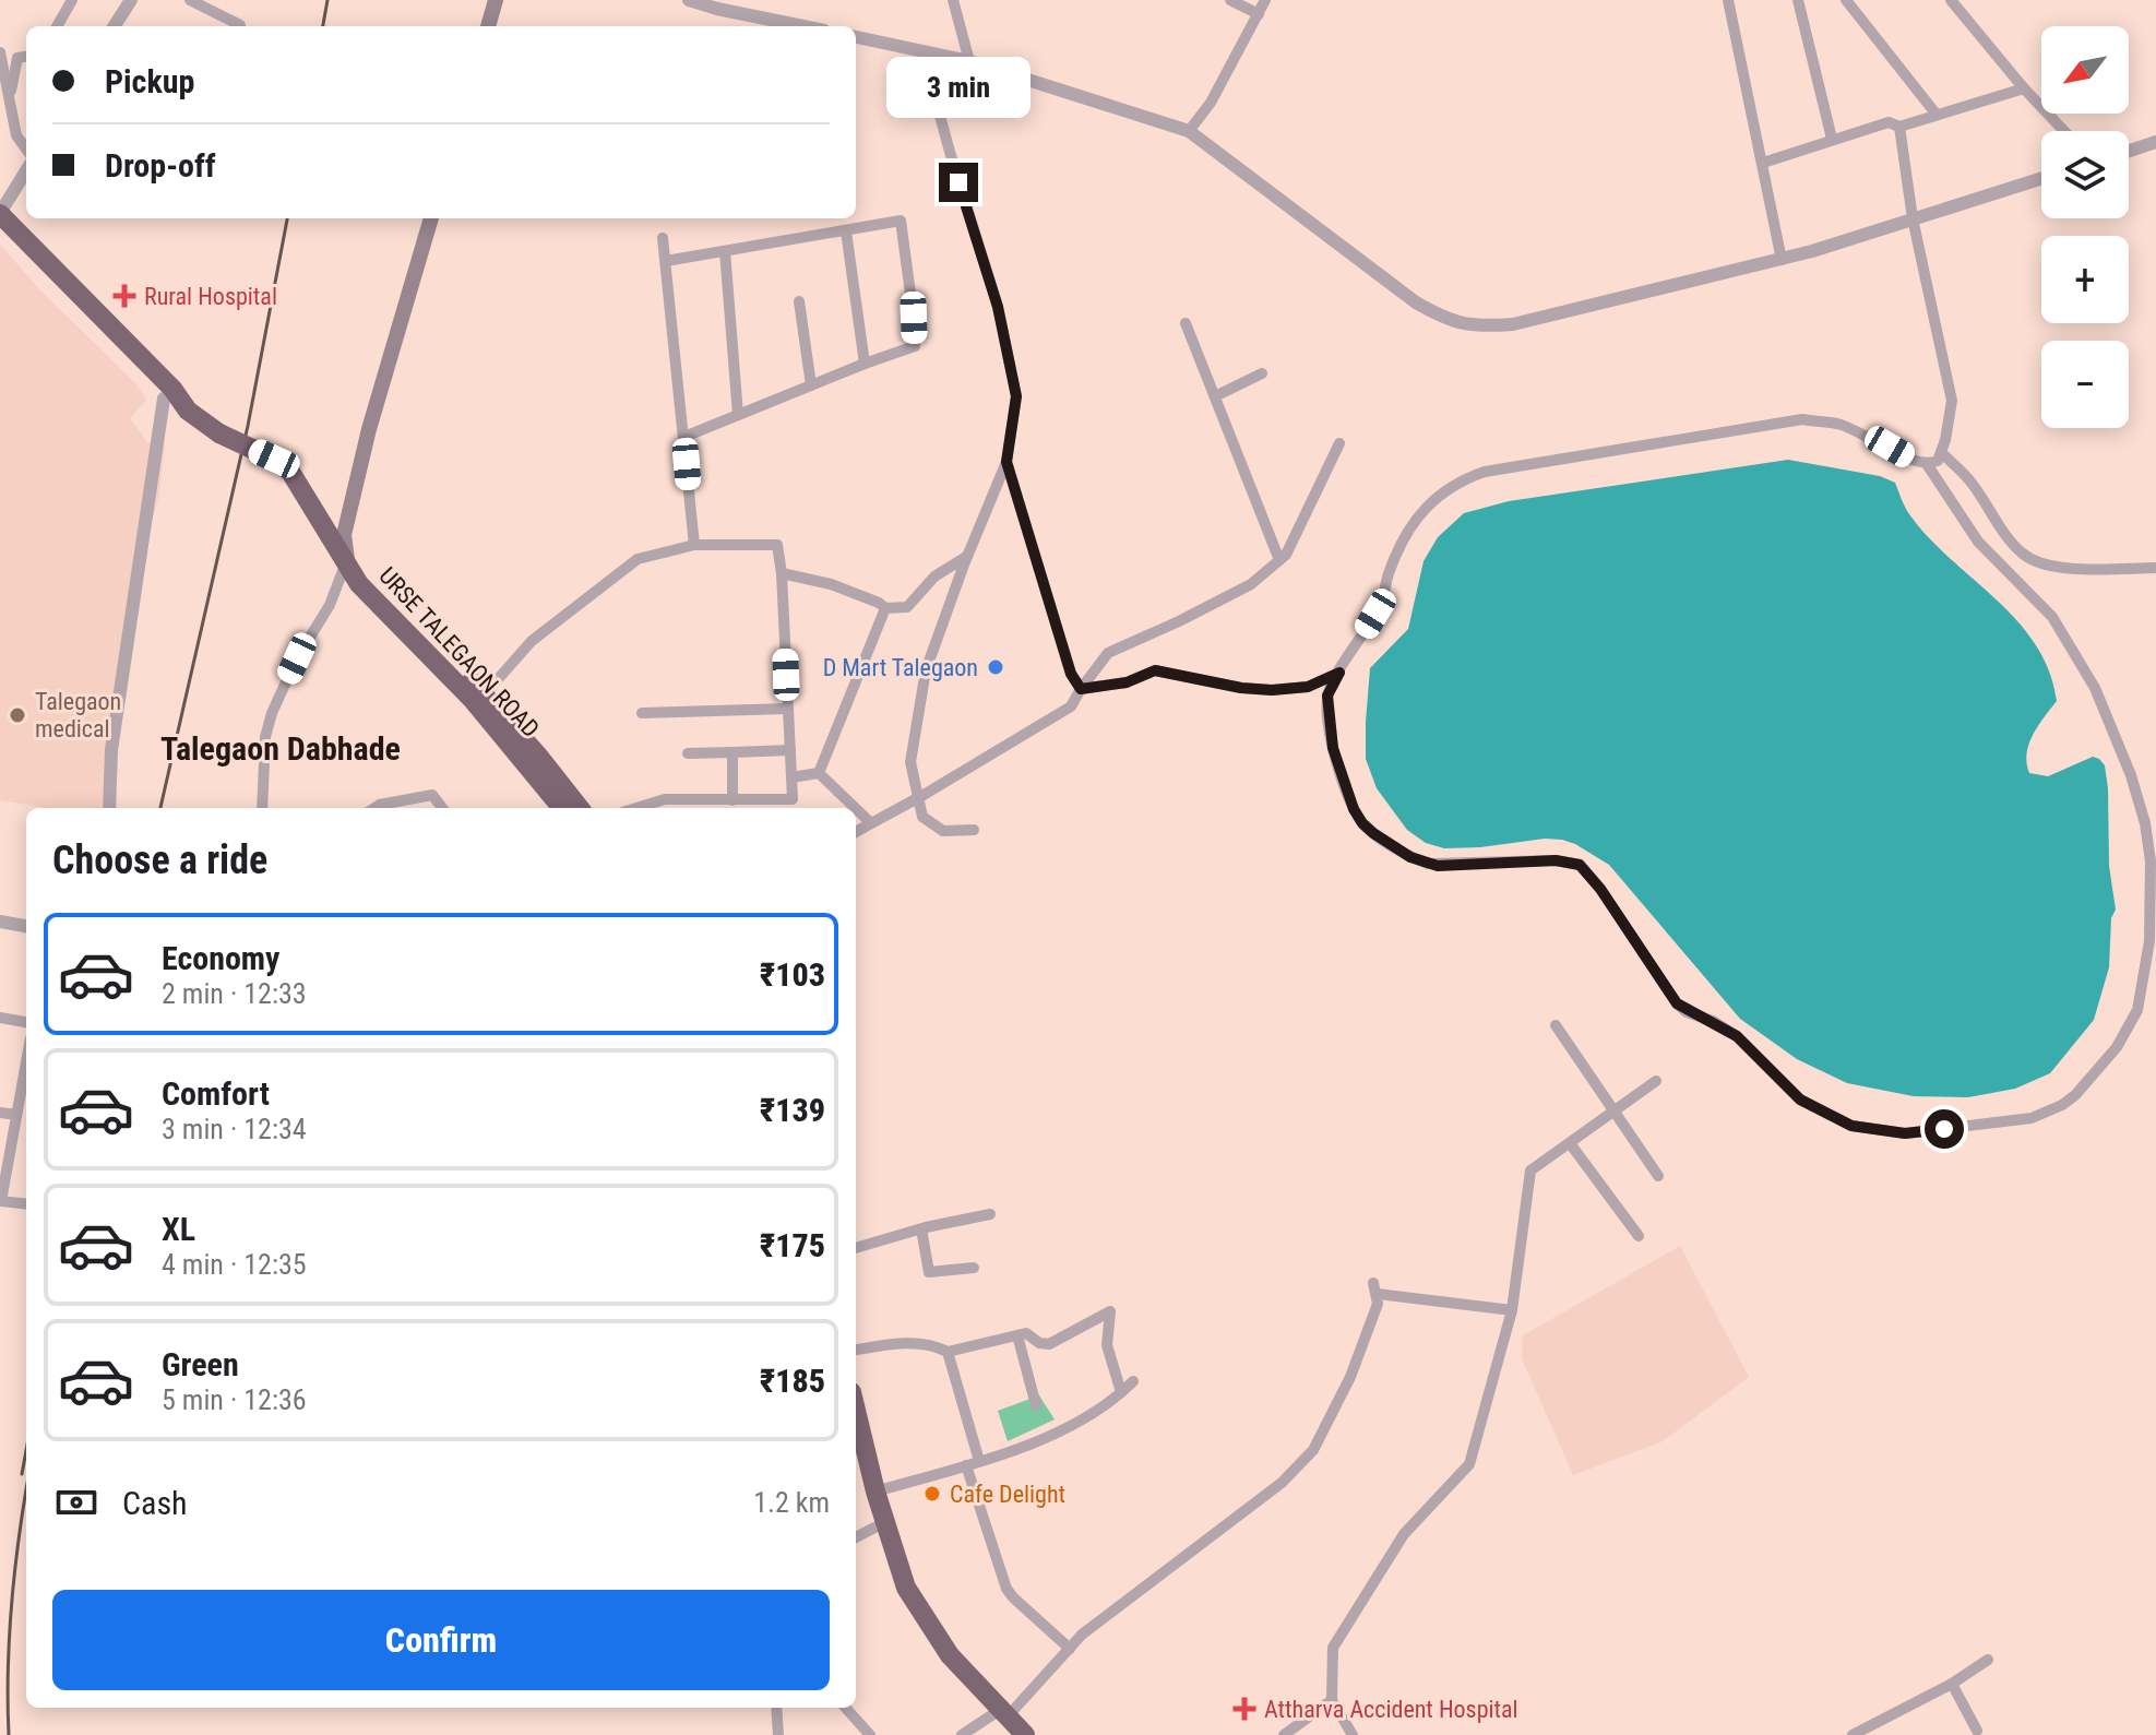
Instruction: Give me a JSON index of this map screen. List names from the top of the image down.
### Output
{
  "streets": {
    "highway": ["URSE TALEGAON ROAD"]
  },
  "districts": ["Talegaon Dabhade"],
  "places": {
    "health": ["Rural Hospital", "Attharva Accident Hospital"],
    "other": ["D Mart Talegaon", "Talegaon medical", "Cafe Delight"]
  },
  "north": "bottom left",
  "page": {
    "map_buttons": ["+", "−"],
    "banner": ["Pickup", "Drop-off"],
    "bubble": "3 min",
    "heading": "Choose a ride",
    "list": [
      {
        "name": "Economy",
        "note": "2 min · 12:33",
        "value": "₹103"
      },
      {
        "name": "Comfort",
        "note": "3 min · 12:34",
        "value": "₹139"
      },
      {
        "name": "XL",
        "note": "4 min · 12:35",
        "value": "₹175"
      },
      {
        "name": "Green",
        "note": "5 min · 12:36",
        "value": "₹185"
      }
    ],
    "pay": ["Cash", "1.2 km"],
    "buttons": "Confirm"
  }
}
